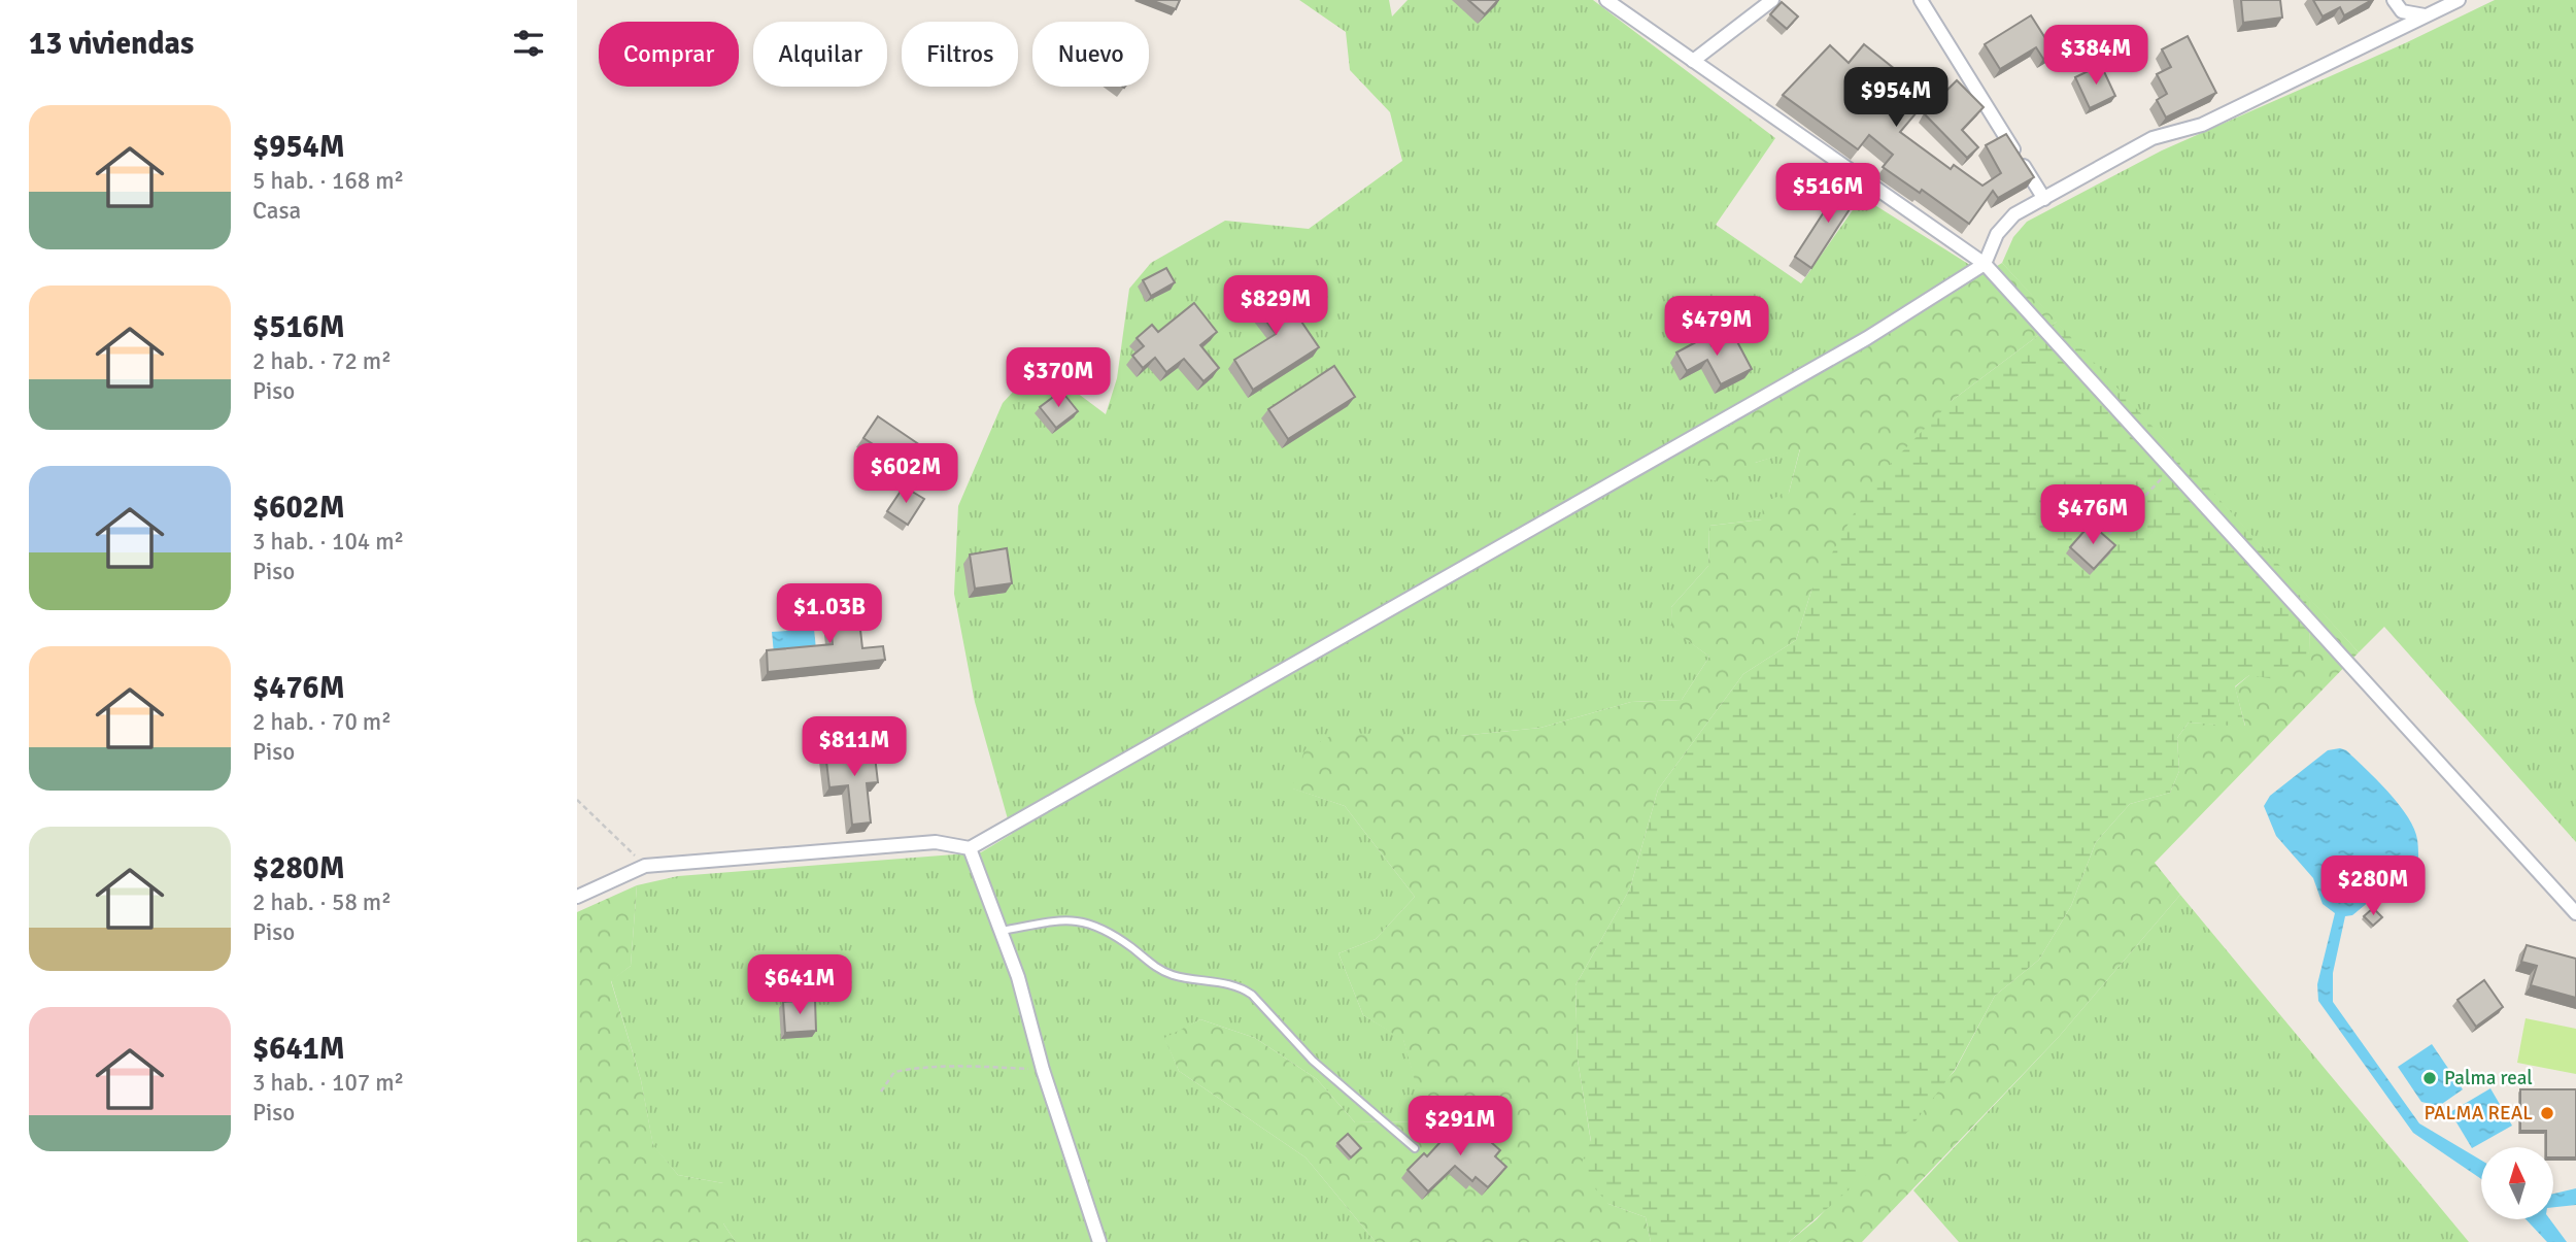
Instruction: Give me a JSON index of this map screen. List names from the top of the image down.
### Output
{
  "places": ["Palma real", "PALMA REAL"],
  "north": "top",
  "page": {
    "heading": "13 viviendas",
    "chip": [
      "Comprar",
      "Alquilar",
      "Filtros",
      "Nuevo"
    ],
    "price": [
      "$384M",
      "$954M",
      "$516M",
      "$829M",
      "$479M",
      "$370M",
      "$602M",
      "$476M",
      "$1.03B",
      "$811M",
      "$280M",
      "$641M",
      "$291M"
    ],
    "list": [
      {
        "name": "$954M",
        "note": "5 hab. · 168 m² · Casa"
      },
      {
        "name": "$516M",
        "note": "2 hab. · 72 m² · Piso"
      },
      {
        "name": "$602M",
        "note": "3 hab. · 104 m² · Piso"
      },
      {
        "name": "$476M",
        "note": "2 hab. · 70 m² · Piso"
      },
      {
        "name": "$280M",
        "note": "2 hab. · 58 m² · Piso"
      },
      {
        "name": "$641M",
        "note": "3 hab. · 107 m² · Piso"
      }
    ]
  }
}
